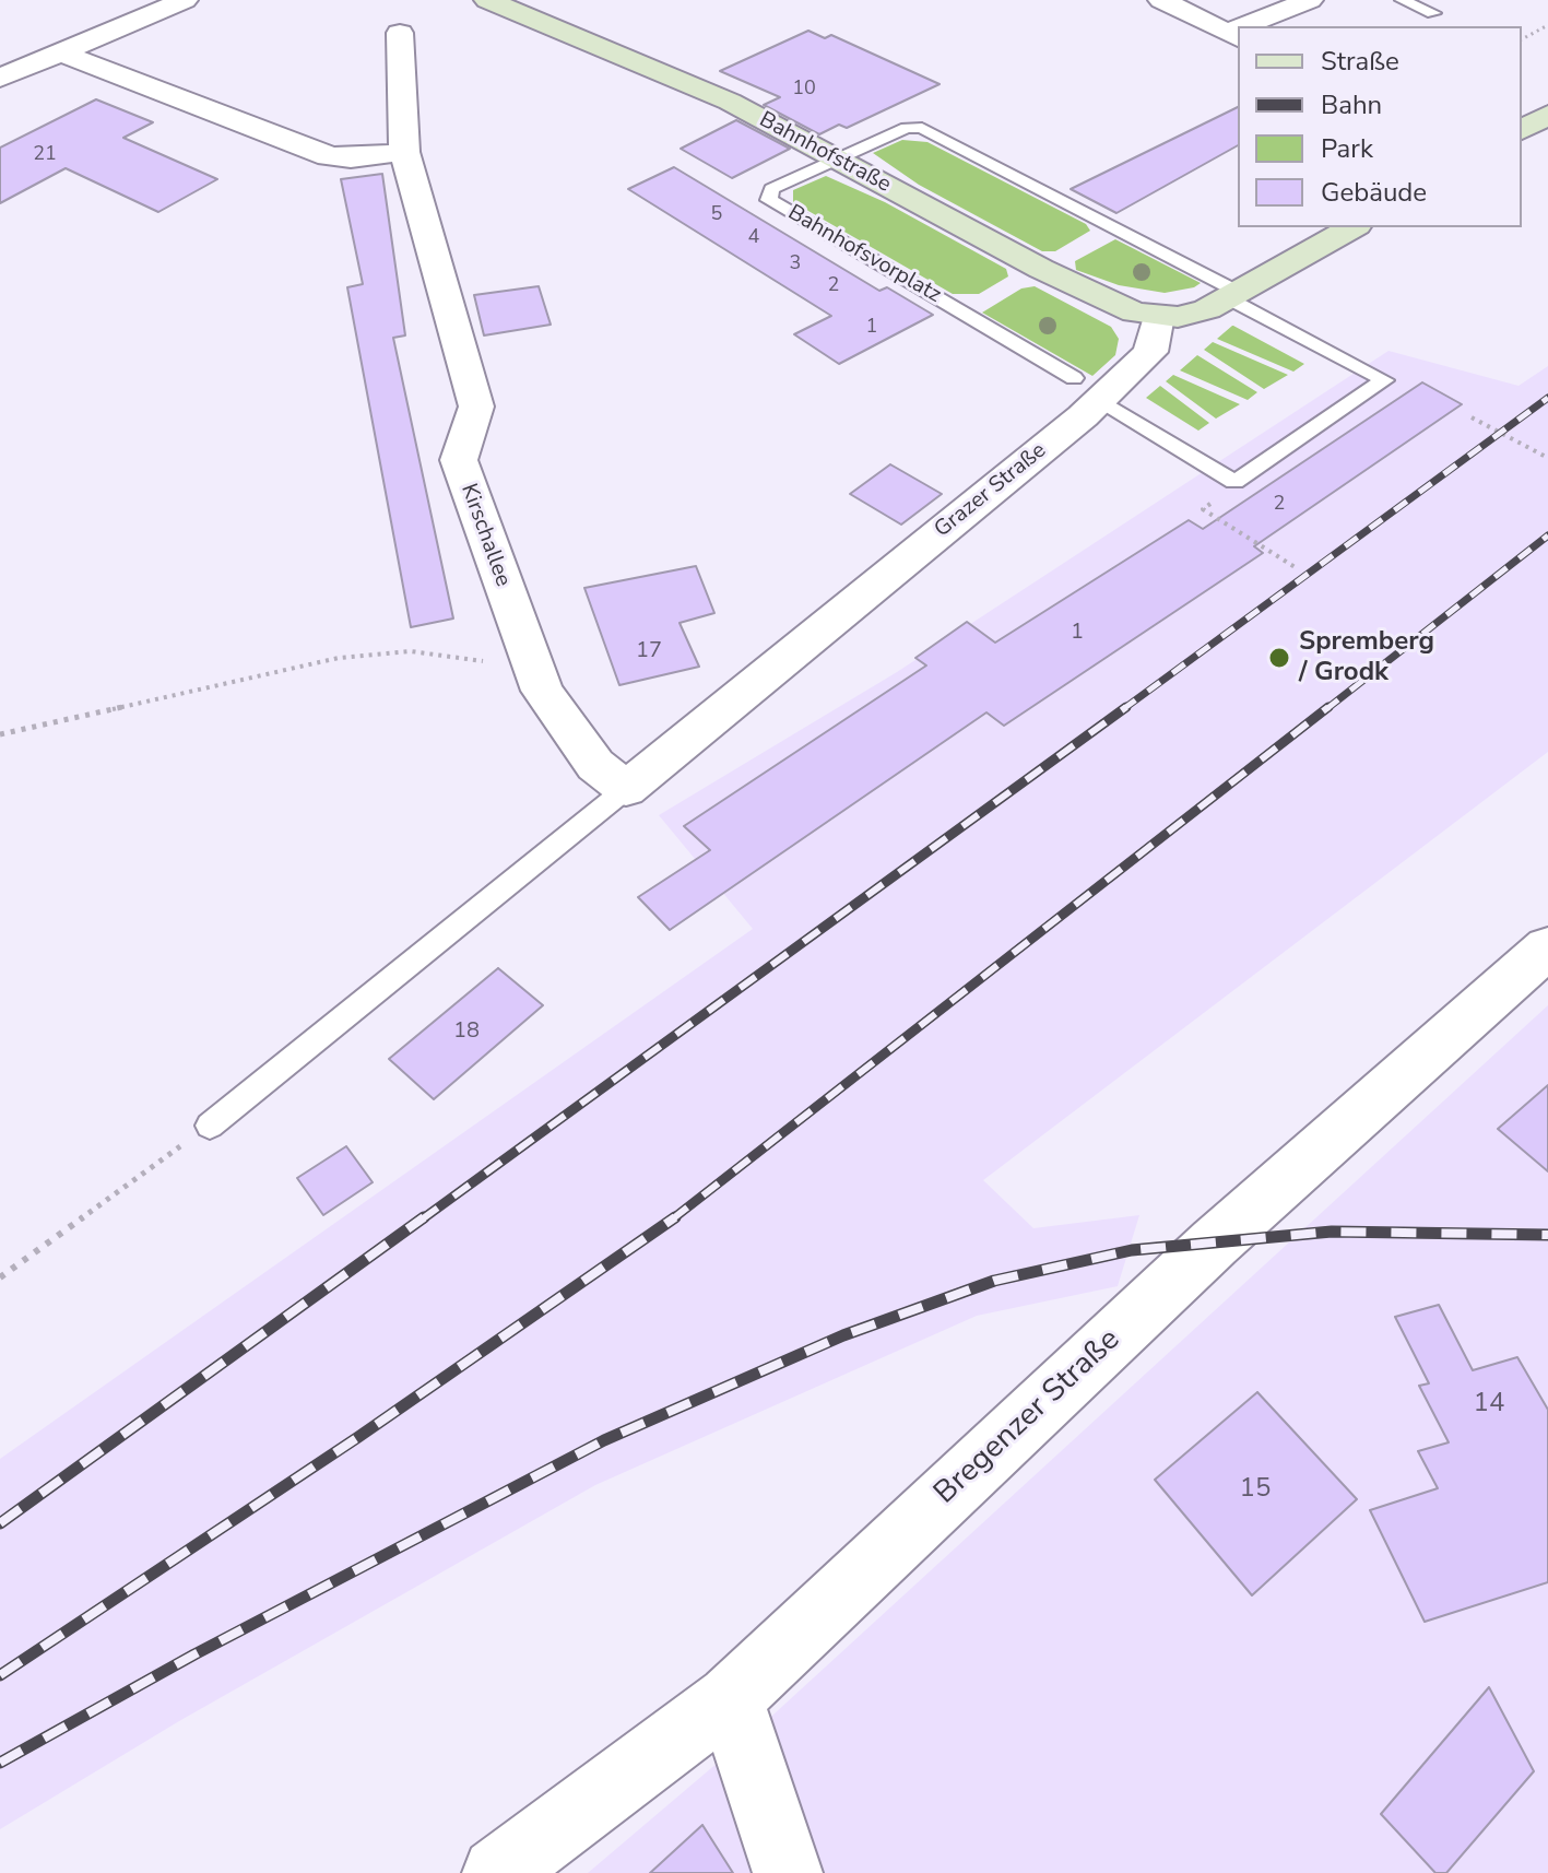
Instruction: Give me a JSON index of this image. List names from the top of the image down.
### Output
{
  "streets": {
    "street": [
      "Bahnhofstraße",
      "Grazer Straße",
      "Kirschallee",
      "Bregenzer Straße"
    ],
    "lane": ["Bahnhofsvorplatz"]
  },
  "crossings": [
    ["Bahnhofstraße", "Bahnhofsvorplatz"],
    ["Bahnhofstraße", "Grazer Straße"],
    ["Bahnhofsvorplatz", "Grazer Straße"],
    ["Grazer Straße", "Kirschallee"]
  ],
  "places": ["Spremberg / Grodk"],
  "house_numbers": [
    "10",
    "21",
    "5",
    "4",
    "3",
    "2",
    "1",
    "2",
    "1",
    "17",
    "18",
    "14",
    "15"
  ],
  "legend": [
    "Straße",
    "Bahn",
    "Park",
    "Gebäude"
  ]
}
